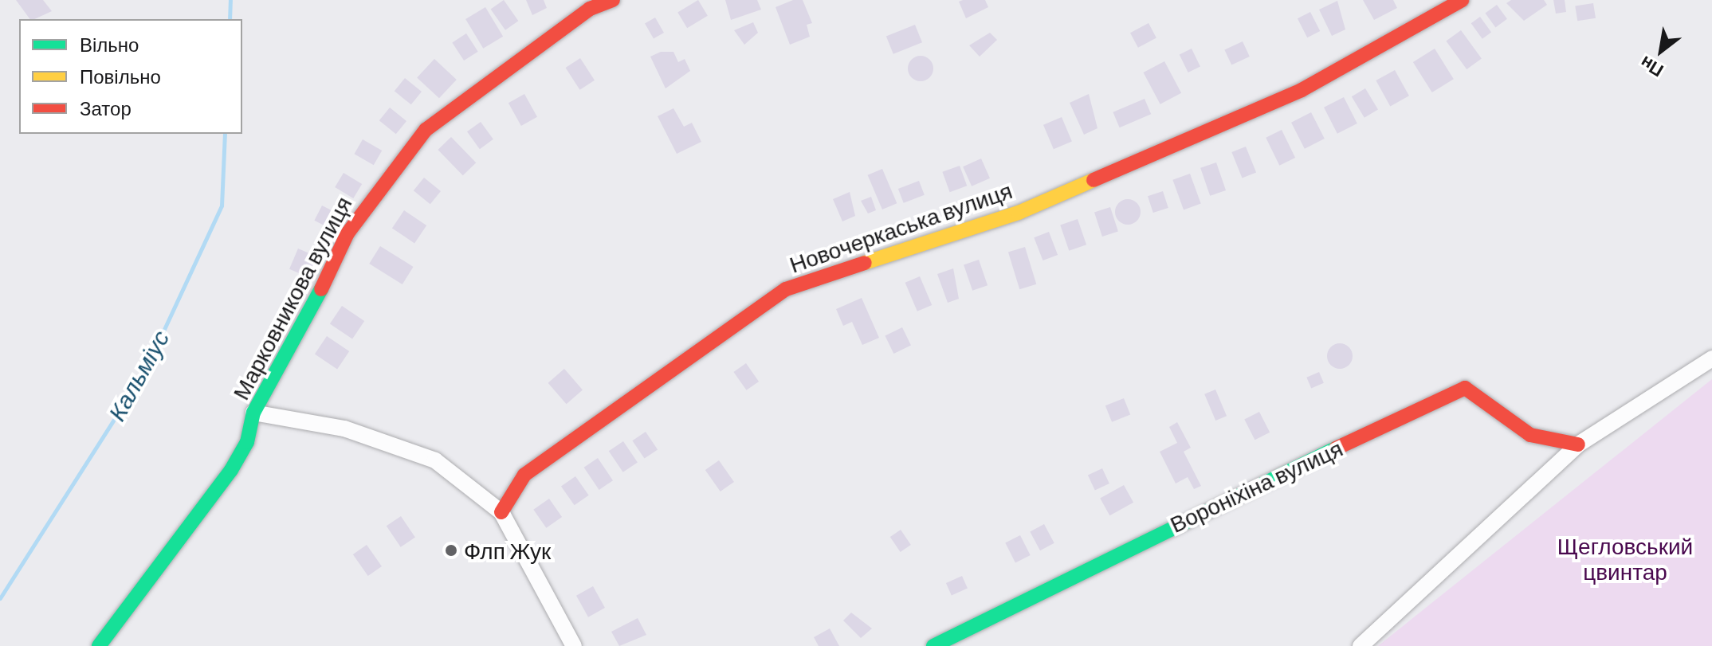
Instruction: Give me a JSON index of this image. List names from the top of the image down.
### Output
{
  "streets": {
    "street": ["Новочеркаська вулиця", "Марковникова вулиця", "Вороніхіна вулиця"]
  },
  "water": ["Кальміус"],
  "parks": ["Щегловський цвинтар"],
  "places": ["Флп Жук"],
  "legend": ["Вільно", "Повільно", "Затор"],
  "north": "bottom left"
}
